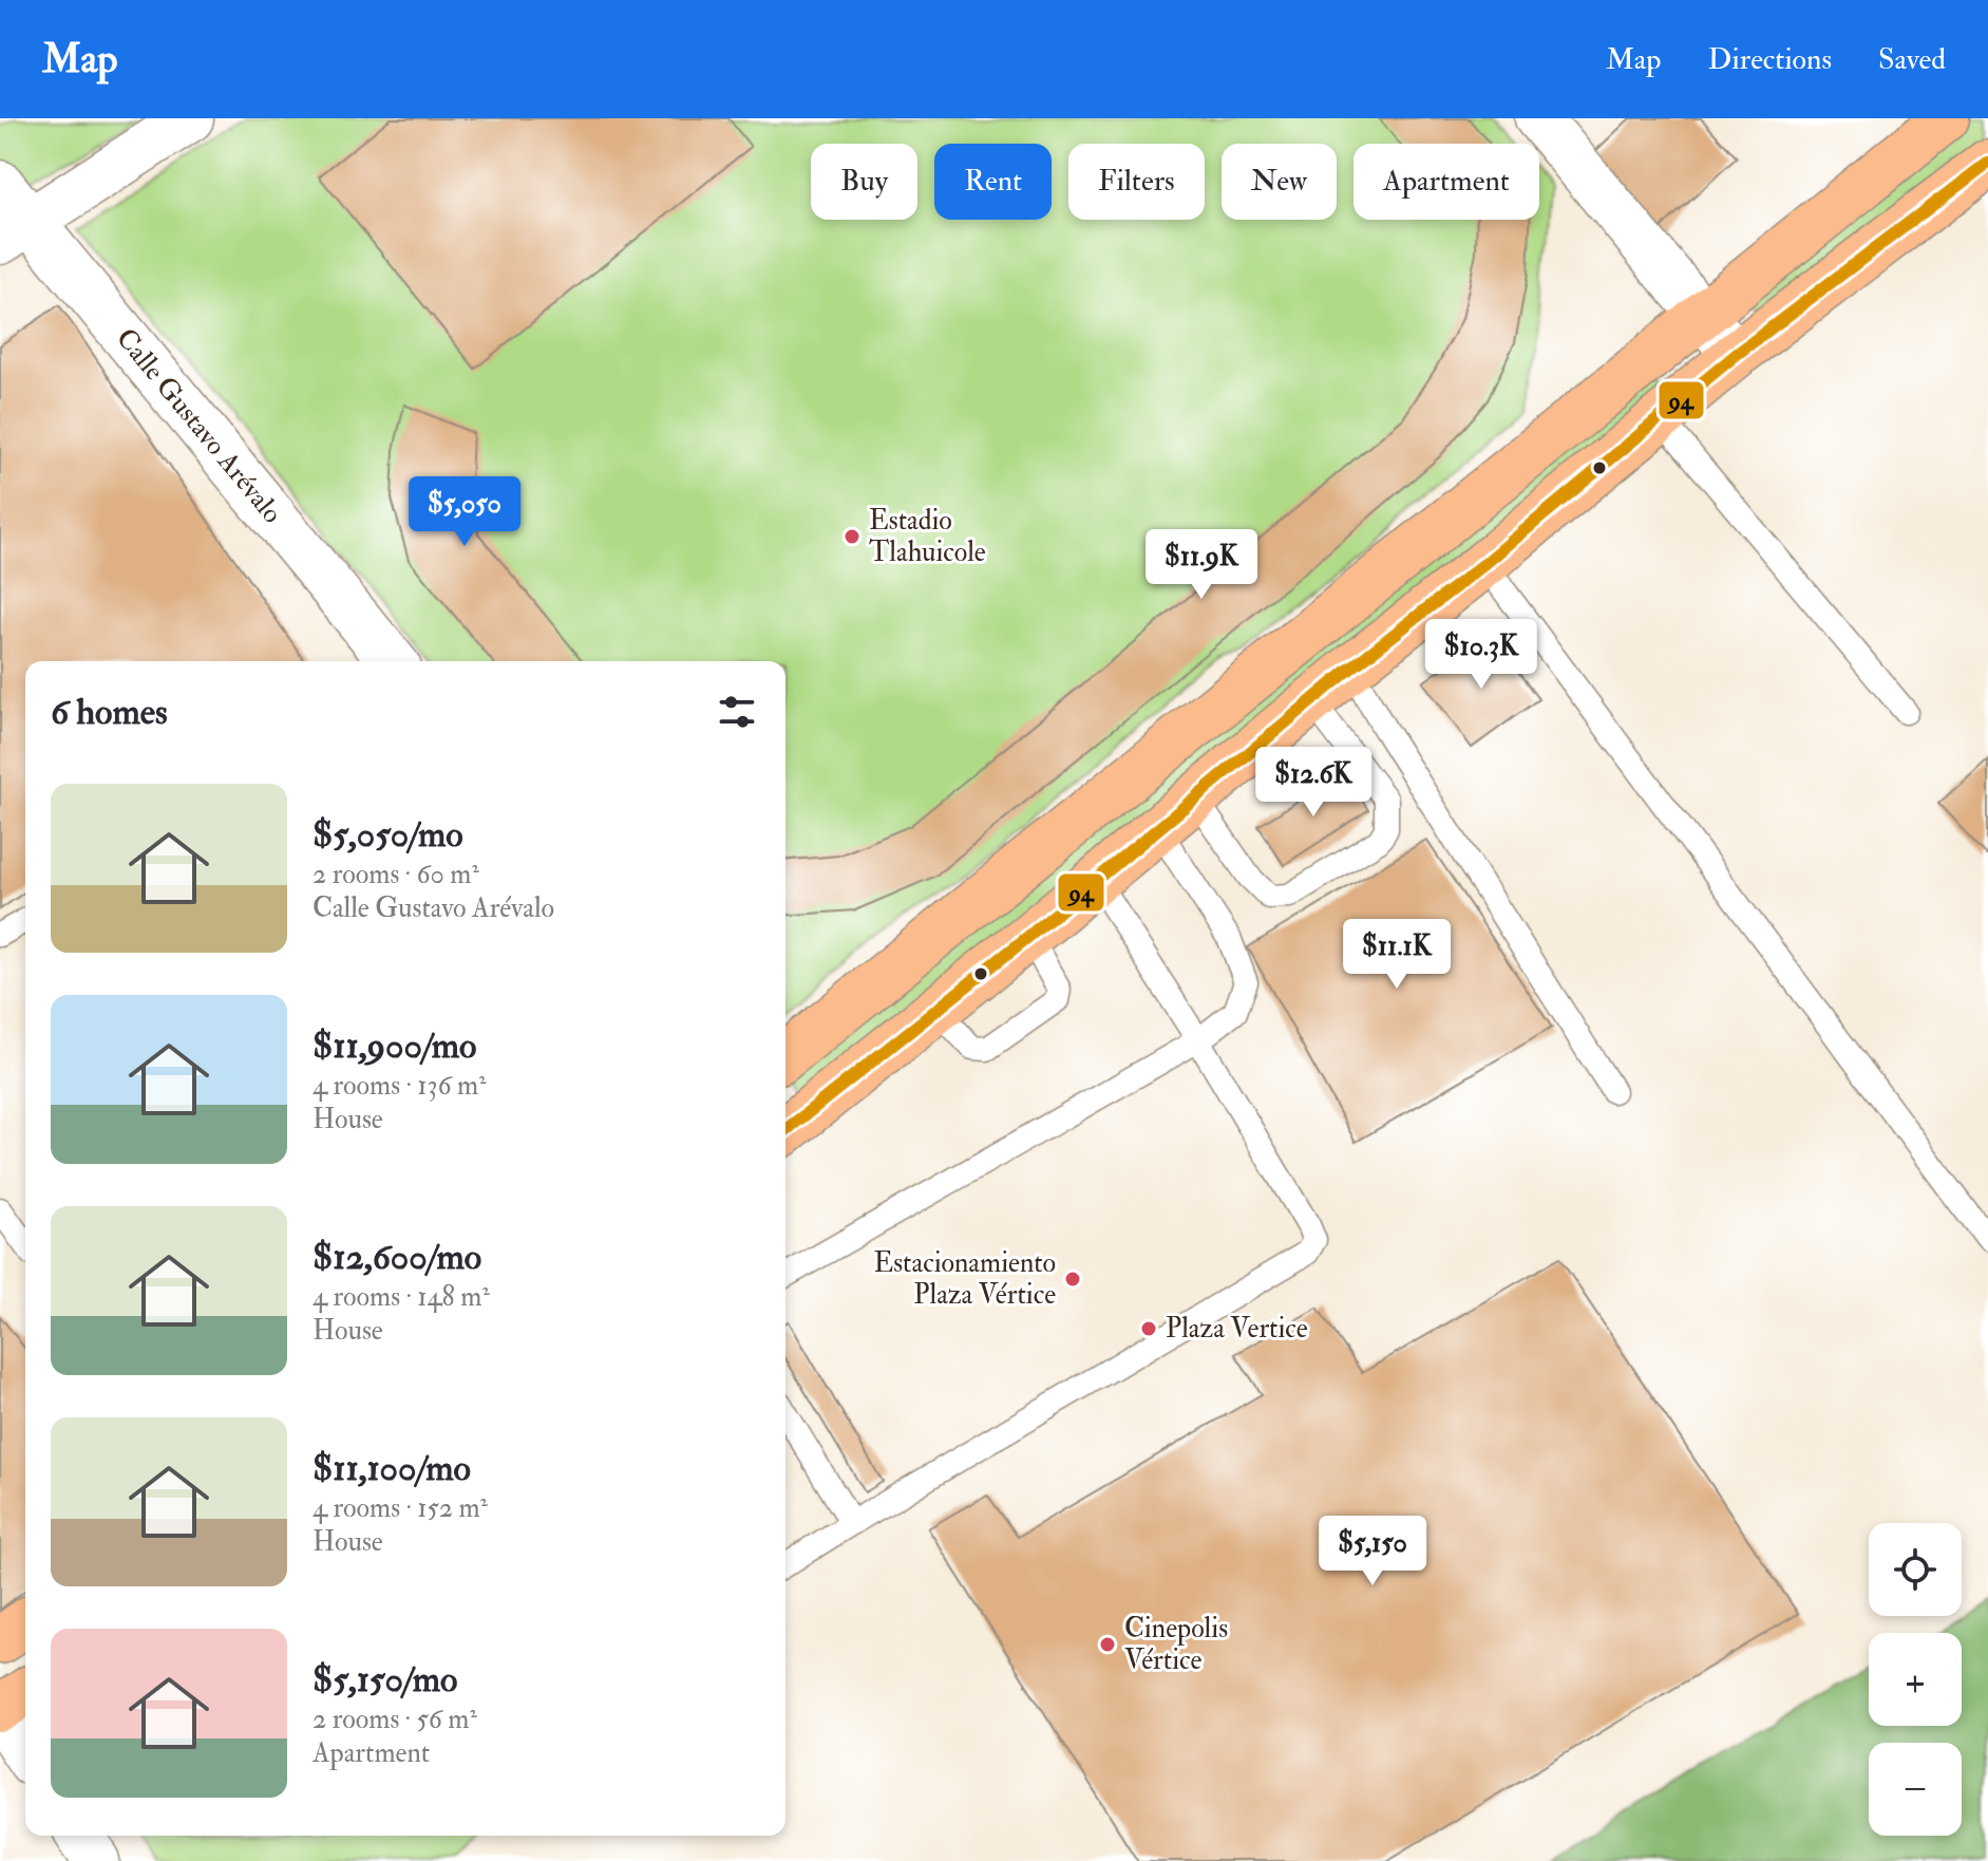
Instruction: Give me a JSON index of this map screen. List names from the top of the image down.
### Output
{
  "streets": {
    "street": ["Calle Gustavo Arévalo"]
  },
  "places": [
    "Estadio Tlahuicole",
    "Estacionamiento Plaza Vértice",
    "Plaza Vertice",
    "Cinepolis Vértice"
  ],
  "lines": ["transit line 94"],
  "page": {
    "header": "Map",
    "nav": ["Map", "Directions", "Saved"],
    "chip": [
      "Buy",
      "Rent",
      "Filters",
      "New",
      "Apartment"
    ],
    "price": [
      "$5,050",
      "$11.9K",
      "$10.3K",
      "$12.6K",
      "$11.1K",
      "$5,150"
    ],
    "heading": "6 homes",
    "list": [
      {
        "name": "$5,050/mo",
        "note": "2 rooms · 60 m² · Calle Gustavo Arévalo"
      },
      {
        "name": "$11,900/mo",
        "note": "4 rooms · 136 m² · House"
      },
      {
        "name": "$12,600/mo",
        "note": "4 rooms · 148 m² · House"
      },
      {
        "name": "$11,100/mo",
        "note": "4 rooms · 152 m² · House"
      },
      {
        "name": "$5,150/mo",
        "note": "2 rooms · 56 m² · Apartment"
      }
    ],
    "map_buttons": ["+", "−"]
  }
}
